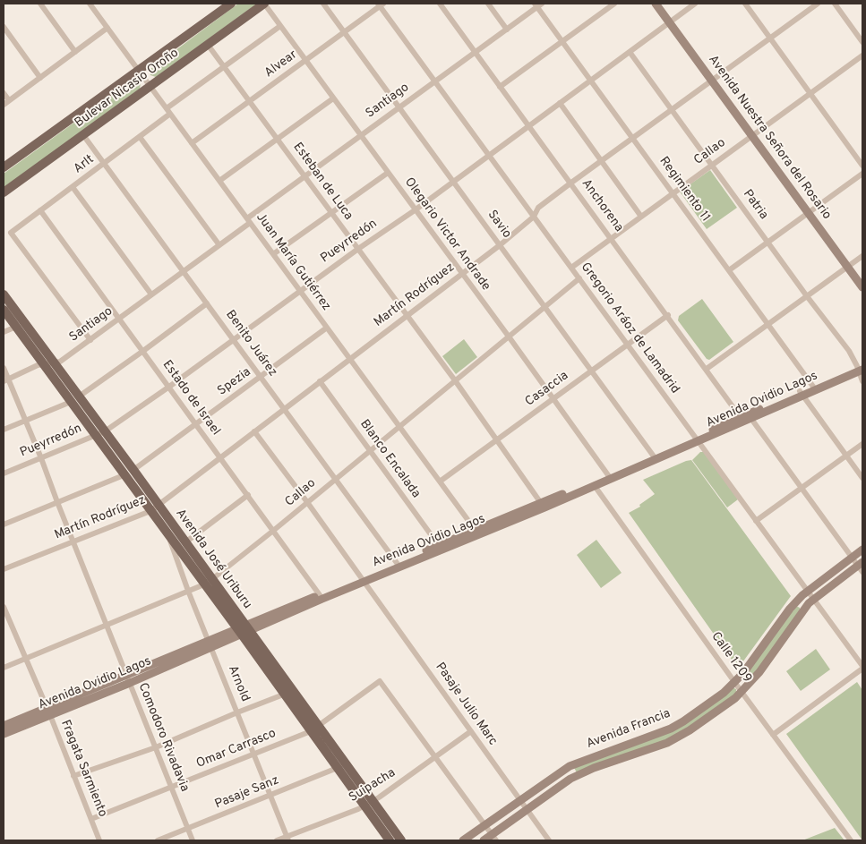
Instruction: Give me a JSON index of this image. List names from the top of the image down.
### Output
{
  "streets": {
    "main road": ["Bulevar Nicasio Oroño", "Avenida José Uriburu"],
    "street": [
      "Alvear",
      "Santiago",
      "Avenida Nuestra Señora del Rosario",
      "Callao",
      "Arlt",
      "Esteban de Luca",
      "Regimiento 11",
      "Patria",
      "Anchorena",
      "Savio",
      "Olegario Victor Andrade",
      "Pueyrredón",
      "Juan María Gutiérrez",
      "Martín Rodríguez",
      "Gregorio Aráoz de Lamadrid",
      "Benito Juárez",
      "Spezia",
      "Casaccia",
      "Estado de Israel",
      "Avenida Ovidio Lagos",
      "Blanco Encalada",
      "Calle 1209",
      "Arnold",
      "Pasaje Julio Marc",
      "Avenida Francia",
      "Comodoro Rivadavia",
      "Omar Carrasco",
      "Fragata Sarmiento",
      "Suipacha",
      "Pasaje Sanz"
    ]
  },
  "crossings": [
    ["Alvear", "Esteban de Luca"],
    ["Alvear", "Savio"],
    ["Alvear", "Olegario Victor Andrade"],
    ["Alvear", "Juan María Gutiérrez"],
    ["Alvear", "Gregorio Aráoz de Lamadrid"],
    ["Bulevar Nicasio Oroño", "Esteban de Luca"],
    ["Bulevar Nicasio Oroño", "Olegario Victor Andrade"],
    ["Bulevar Nicasio Oroño", "Juan María Gutiérrez"],
    ["Bulevar Nicasio Oroño", "Benito Juárez"],
    ["Santiago", "Arlt"],
    ["Santiago", "Esteban de Luca"],
    ["Santiago", "Regimiento 11"],
    ["Santiago", "Anchorena"],
    ["Santiago", "Savio"],
    ["Santiago", "Olegario Victor Andrade"],
    ["Santiago", "Juan María Gutiérrez"],
    ["Santiago", "Gregorio Aráoz de Lamadrid"],
    ["Santiago", "Benito Juárez"],
    ["Santiago", "Estado de Israel"],
    ["Santiago", "Avenida José Uriburu"],
    ["Santiago", "Comodoro Rivadavia"],
    ["Avenida Nuestra Señora del Rosario", "Callao"],
    ["Avenida Nuestra Señora del Rosario", "Pueyrredón"],
    ["Avenida Nuestra Señora del Rosario", "Martín Rodríguez"],
    ["Callao", "Esteban de Luca"],
    ["Callao", "Regimiento 11"],
    ["Callao", "Patria"],
    ["Callao", "Anchorena"],
    ["Callao", "Savio"],
    ["Callao", "Olegario Victor Andrade"],
    ["Callao", "Juan María Gutiérrez"],
    ["Callao", "Gregorio Aráoz de Lamadrid"],
    ["Callao", "Benito Juárez"],
    ["Callao", "Estado de Israel"],
    ["Callao", "Blanco Encalada"],
    ["Callao", "Avenida José Uriburu"],
    ["Callao", "Arnold"],
    ["Callao", "Pasaje Julio Marc"],
    ["Callao", "Comodoro Rivadavia"],
    ["Callao", "Fragata Sarmiento"],
    ["Arlt", "Juan María Gutiérrez"],
    ["Arlt", "Benito Juárez"],
    ["Arlt", "Estado de Israel"],
    ["Esteban de Luca", "Pueyrredón"],
    ["Esteban de Luca", "Martín Rodríguez"],
    ["Esteban de Luca", "Casaccia"],
    ["Esteban de Luca", "Avenida Ovidio Lagos"],
    ["Regimiento 11", "Pueyrredón"],
    ["Regimiento 11", "Martín Rodríguez"],
    ["Regimiento 11", "Avenida Ovidio Lagos"],
    ["Patria", "Pueyrredón"],
    ["Patria", "Martín Rodríguez"],
    ["Patria", "Avenida Ovidio Lagos"],
    ["Anchorena", "Pueyrredón"],
    ["Anchorena", "Martín Rodríguez"],
    ["Anchorena", "Casaccia"],
    ["Anchorena", "Avenida Ovidio Lagos"],
    ["Anchorena", "Avenida Francia"],
    ["Savio", "Pueyrredón"],
    ["Savio", "Martín Rodríguez"],
    ["Savio", "Casaccia"],
    ["Savio", "Avenida Ovidio Lagos"],
    ["Olegario Victor Andrade", "Pueyrredón"],
    ["Olegario Victor Andrade", "Martín Rodríguez"],
    ["Olegario Victor Andrade", "Casaccia"],
    ["Olegario Victor Andrade", "Avenida Ovidio Lagos"],
    ["Pueyrredón", "Juan María Gutiérrez"],
    ["Pueyrredón", "Gregorio Aráoz de Lamadrid"],
    ["Pueyrredón", "Benito Juárez"],
    ["Pueyrredón", "Estado de Israel"],
    ["Pueyrredón", "Avenida José Uriburu"],
    ["Pueyrredón", "Comodoro Rivadavia"],
    ["Juan María Gutiérrez", "Martín Rodríguez"],
    ["Juan María Gutiérrez", "Spezia"],
    ["Juan María Gutiérrez", "Casaccia"],
    ["Juan María Gutiérrez", "Avenida Ovidio Lagos"],
    ["Martín Rodríguez", "Gregorio Aráoz de Lamadrid"],
    ["Martín Rodríguez", "Benito Juárez"],
    ["Martín Rodríguez", "Estado de Israel"],
    ["Martín Rodríguez", "Blanco Encalada"],
    ["Martín Rodríguez", "Avenida José Uriburu"],
    ["Martín Rodríguez", "Pasaje Julio Marc"],
    ["Martín Rodríguez", "Comodoro Rivadavia"],
    ["Gregorio Aráoz de Lamadrid", "Casaccia"],
    ["Gregorio Aráoz de Lamadrid", "Avenida Ovidio Lagos"],
    ["Gregorio Aráoz de Lamadrid", "Avenida Francia"],
    ["Benito Juárez", "Spezia"],
    ["Benito Juárez", "Avenida Ovidio Lagos"],
    ["Spezia", "Estado de Israel"],
    ["Spezia", "Avenida José Uriburu"],
    ["Estado de Israel", "Avenida Ovidio Lagos"],
    ["Avenida Ovidio Lagos", "Blanco Encalada"],
    ["Avenida Ovidio Lagos", "Avenida José Uriburu"],
    ["Avenida Ovidio Lagos", "Calle 1209"],
    ["Avenida Ovidio Lagos", "Arnold"],
    ["Avenida Ovidio Lagos", "Pasaje Julio Marc"],
    ["Avenida Ovidio Lagos", "Comodoro Rivadavia"],
    ["Avenida Ovidio Lagos", "Fragata Sarmiento"],
    ["Avenida José Uriburu", "Arnold"],
    ["Avenida José Uriburu", "Omar Carrasco"],
    ["Avenida José Uriburu", "Suipacha"],
    ["Avenida José Uriburu", "Pasaje Sanz"],
    ["Calle 1209", "Avenida Francia"],
    ["Arnold", "Omar Carrasco"],
    ["Arnold", "Suipacha"],
    ["Arnold", "Pasaje Sanz"],
    ["Pasaje Julio Marc", "Avenida Francia"],
    ["Pasaje Julio Marc", "Suipacha"],
    ["Comodoro Rivadavia", "Omar Carrasco"],
    ["Comodoro Rivadavia", "Pasaje Sanz"],
    ["Omar Carrasco", "Fragata Sarmiento"],
    ["Omar Carrasco", "Suipacha"]
  ]
}
